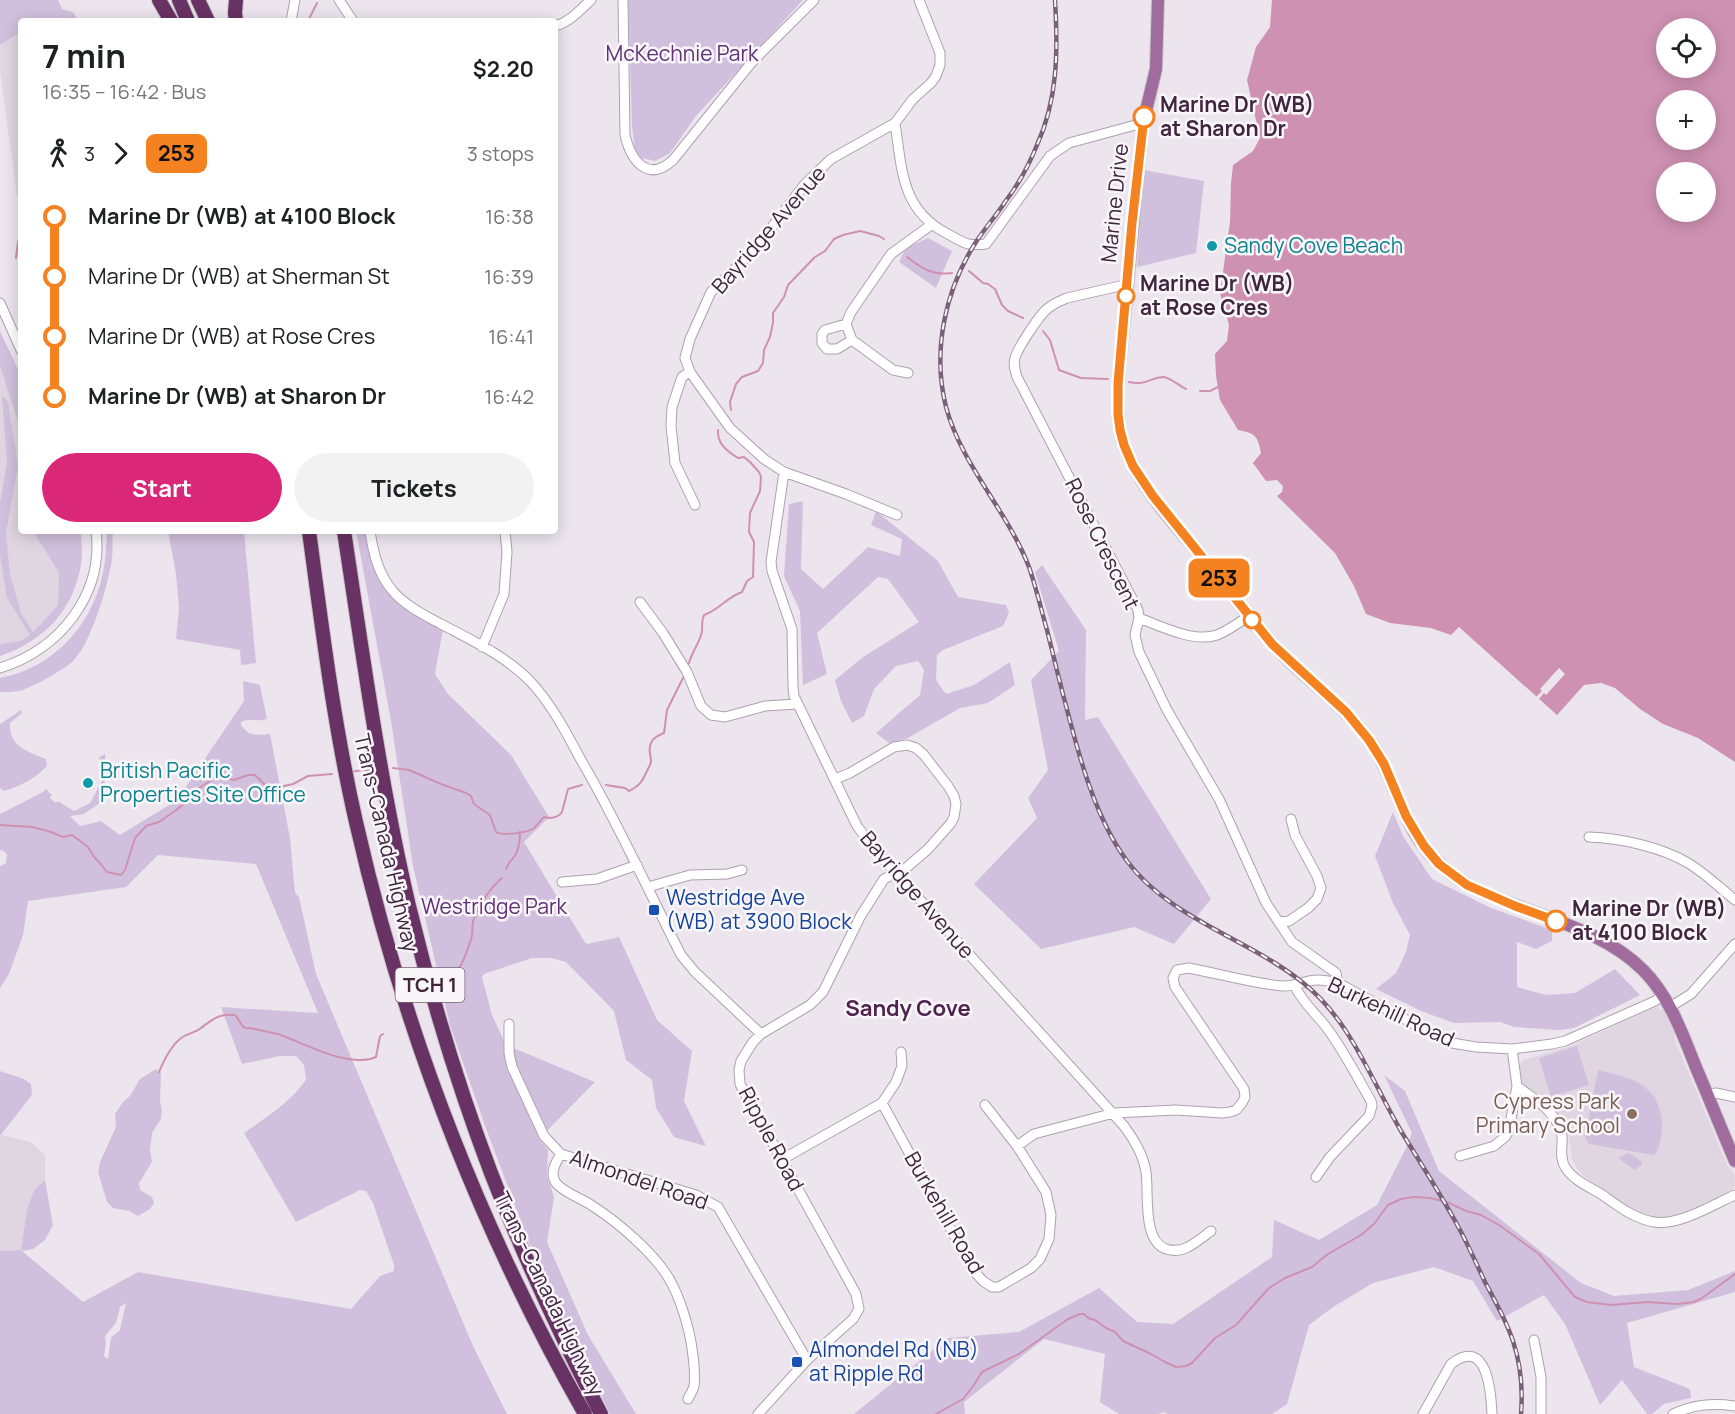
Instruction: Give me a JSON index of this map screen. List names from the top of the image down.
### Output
{
  "streets": {
    "highway": ["Trans-Canada Highway", "TCH 1"],
    "main road": ["Marine Drive"],
    "street": [
      "Bayridge Avenue",
      "Rose Crescent",
      "Burkehill Road",
      "Ripple Road",
      "Almondel Road"
    ]
  },
  "crossings": [
    ["Marine Drive", "Rose Crescent"],
    ["Marine Drive", "Burkehill Road"],
    ["Bayridge Avenue", "Burkehill Road"],
    ["Bayridge Avenue", "Ripple Road"],
    ["Rose Crescent", "Burkehill Road"],
    ["Ripple Road", "Almondel Road"]
  ],
  "districts": ["Sandy Cove"],
  "parks": ["McKechnie Park", "Westridge Park"],
  "places": {
    "other": [
      "Marine Dr (WB) at Sharon Dr",
      "Sandy Cove Beach",
      "Marine Dr (WB) at Rose Cres",
      "British Pacific Properties Site Office",
      "Marine Dr (WB) at 4100 Block",
      "Cypress Park Primary School"
    ],
    "transit": ["Westridge Ave (WB) at 3900 Block", "Almondel Rd (NB) at Ripple Rd"]
  },
  "lines": ["bus line 253"],
  "page": {
    "on_map": "253",
    "map_buttons": ["+", "−"],
    "heading": ["7 min", "16:35 – 16:42 · Bus", "$2.20"],
    "legs": ["3", "253", "3 stops"],
    "list": [
      {
        "name": "Marine Dr (WB) at 4100 Block",
        "value": "16:38"
      },
      {
        "name": "Marine Dr (WB) at Sherman St",
        "value": "16:39"
      },
      {
        "name": "Marine Dr (WB) at Rose Cres",
        "value": "16:41"
      },
      {
        "name": "Marine Dr (WB) at Sharon Dr",
        "value": "16:42"
      }
    ],
    "buttons": ["Start", "Tickets"]
  }
}
